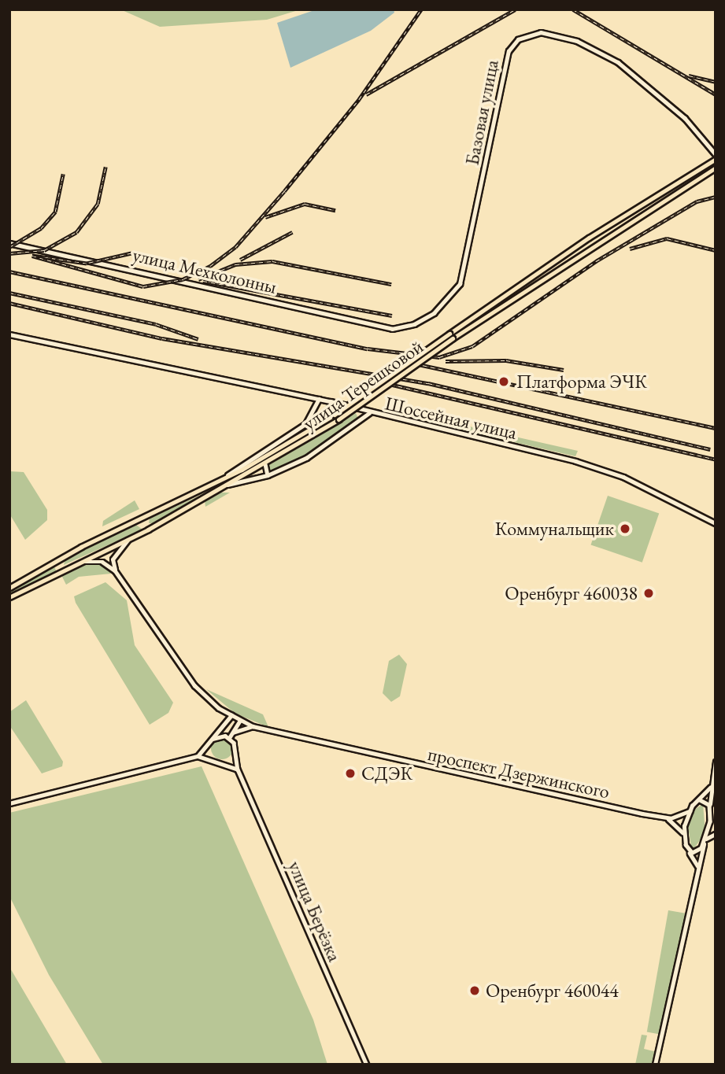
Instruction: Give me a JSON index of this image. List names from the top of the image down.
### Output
{
  "streets": {
    "main road": [
      "Базовая улица",
      "улица Мехколонны",
      "улица Терешковой",
      "Шоссейная улица",
      "проспект Дзержинского",
      "улица Берёзка"
    ]
  },
  "crossings": [
    ["Базовая улица", "улица Мехколонны"]
  ],
  "places": [
    "Платформа ЭЧК",
    "Коммунальщик",
    "Оренбург 460038",
    "СДЭК",
    "Оренбург 460044"
  ]
}
